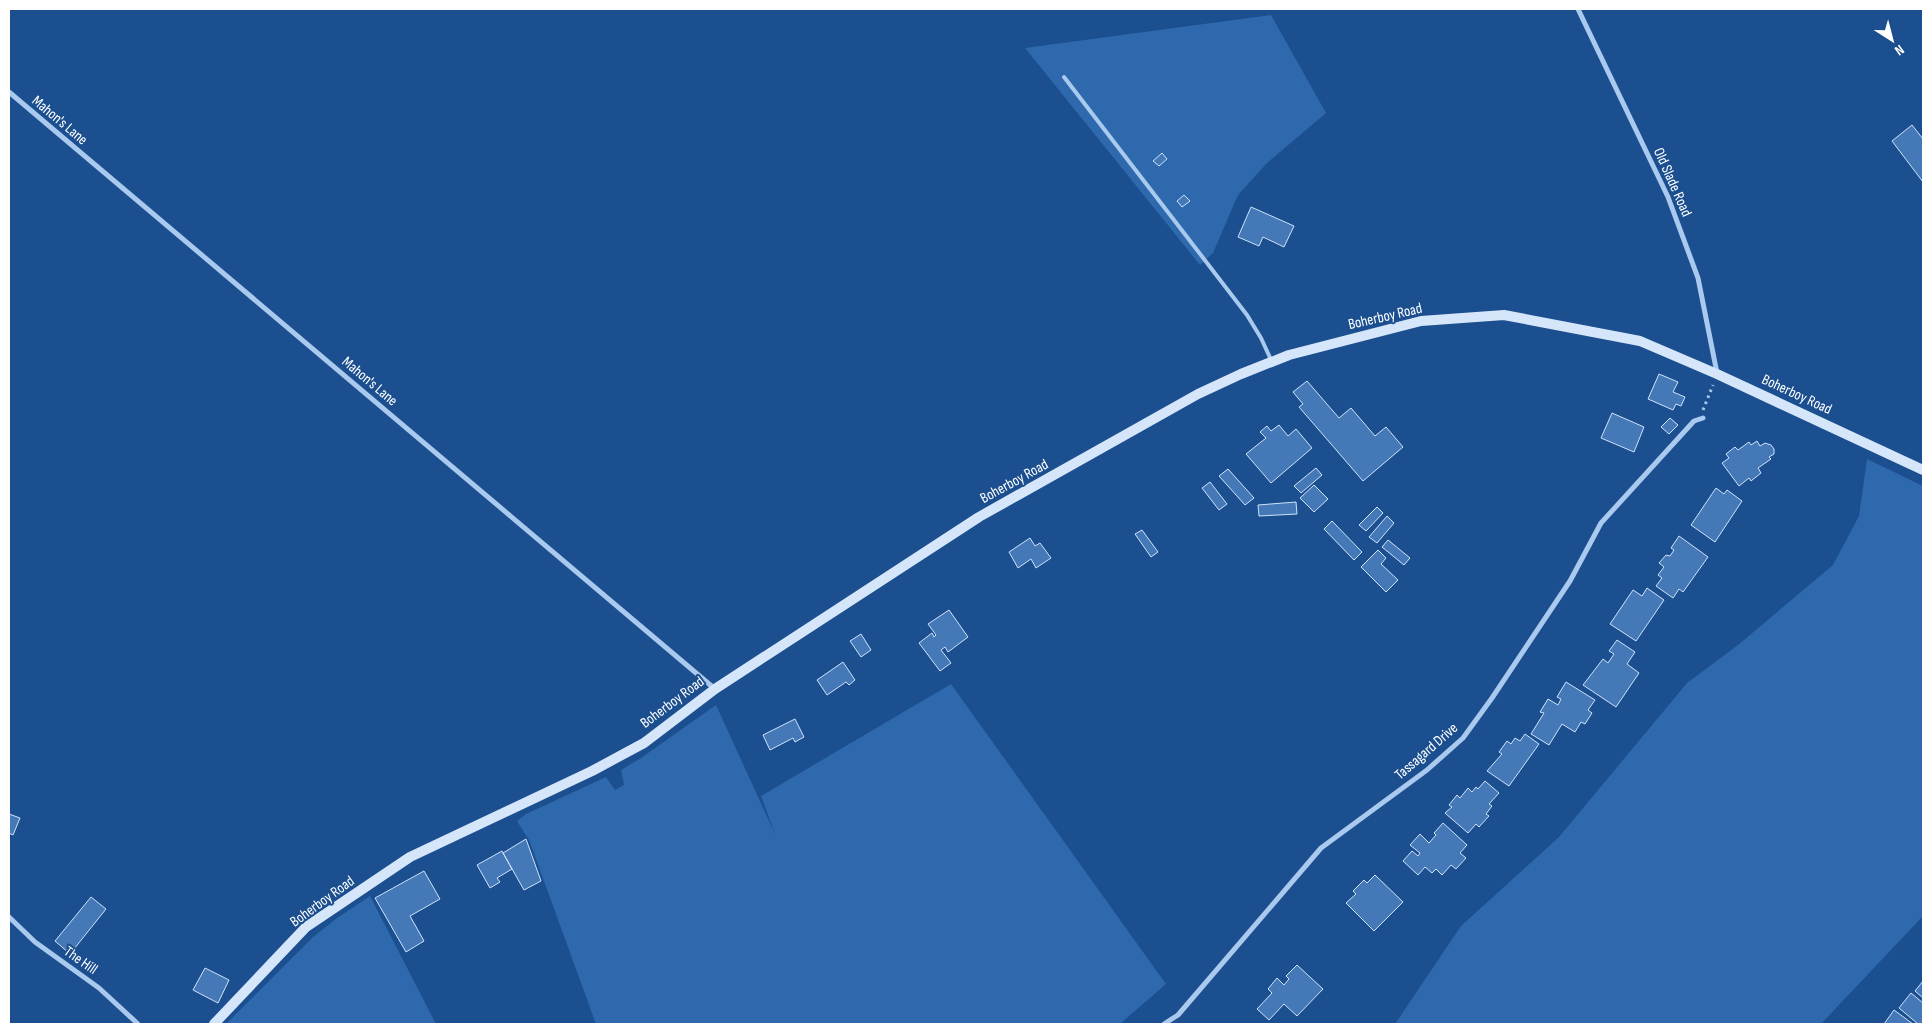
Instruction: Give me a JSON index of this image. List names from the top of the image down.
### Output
{
  "streets": {
    "street": [
      "Mahon's Lane",
      "Old Slade Road",
      "Boherboy Road",
      "Tassagard Drive",
      "The Hill"
    ]
  },
  "crossings": [
    ["Mahon's Lane", "Boherboy Road"],
    ["Old Slade Road", "Boherboy Road"]
  ],
  "north": "bottom right"
}
